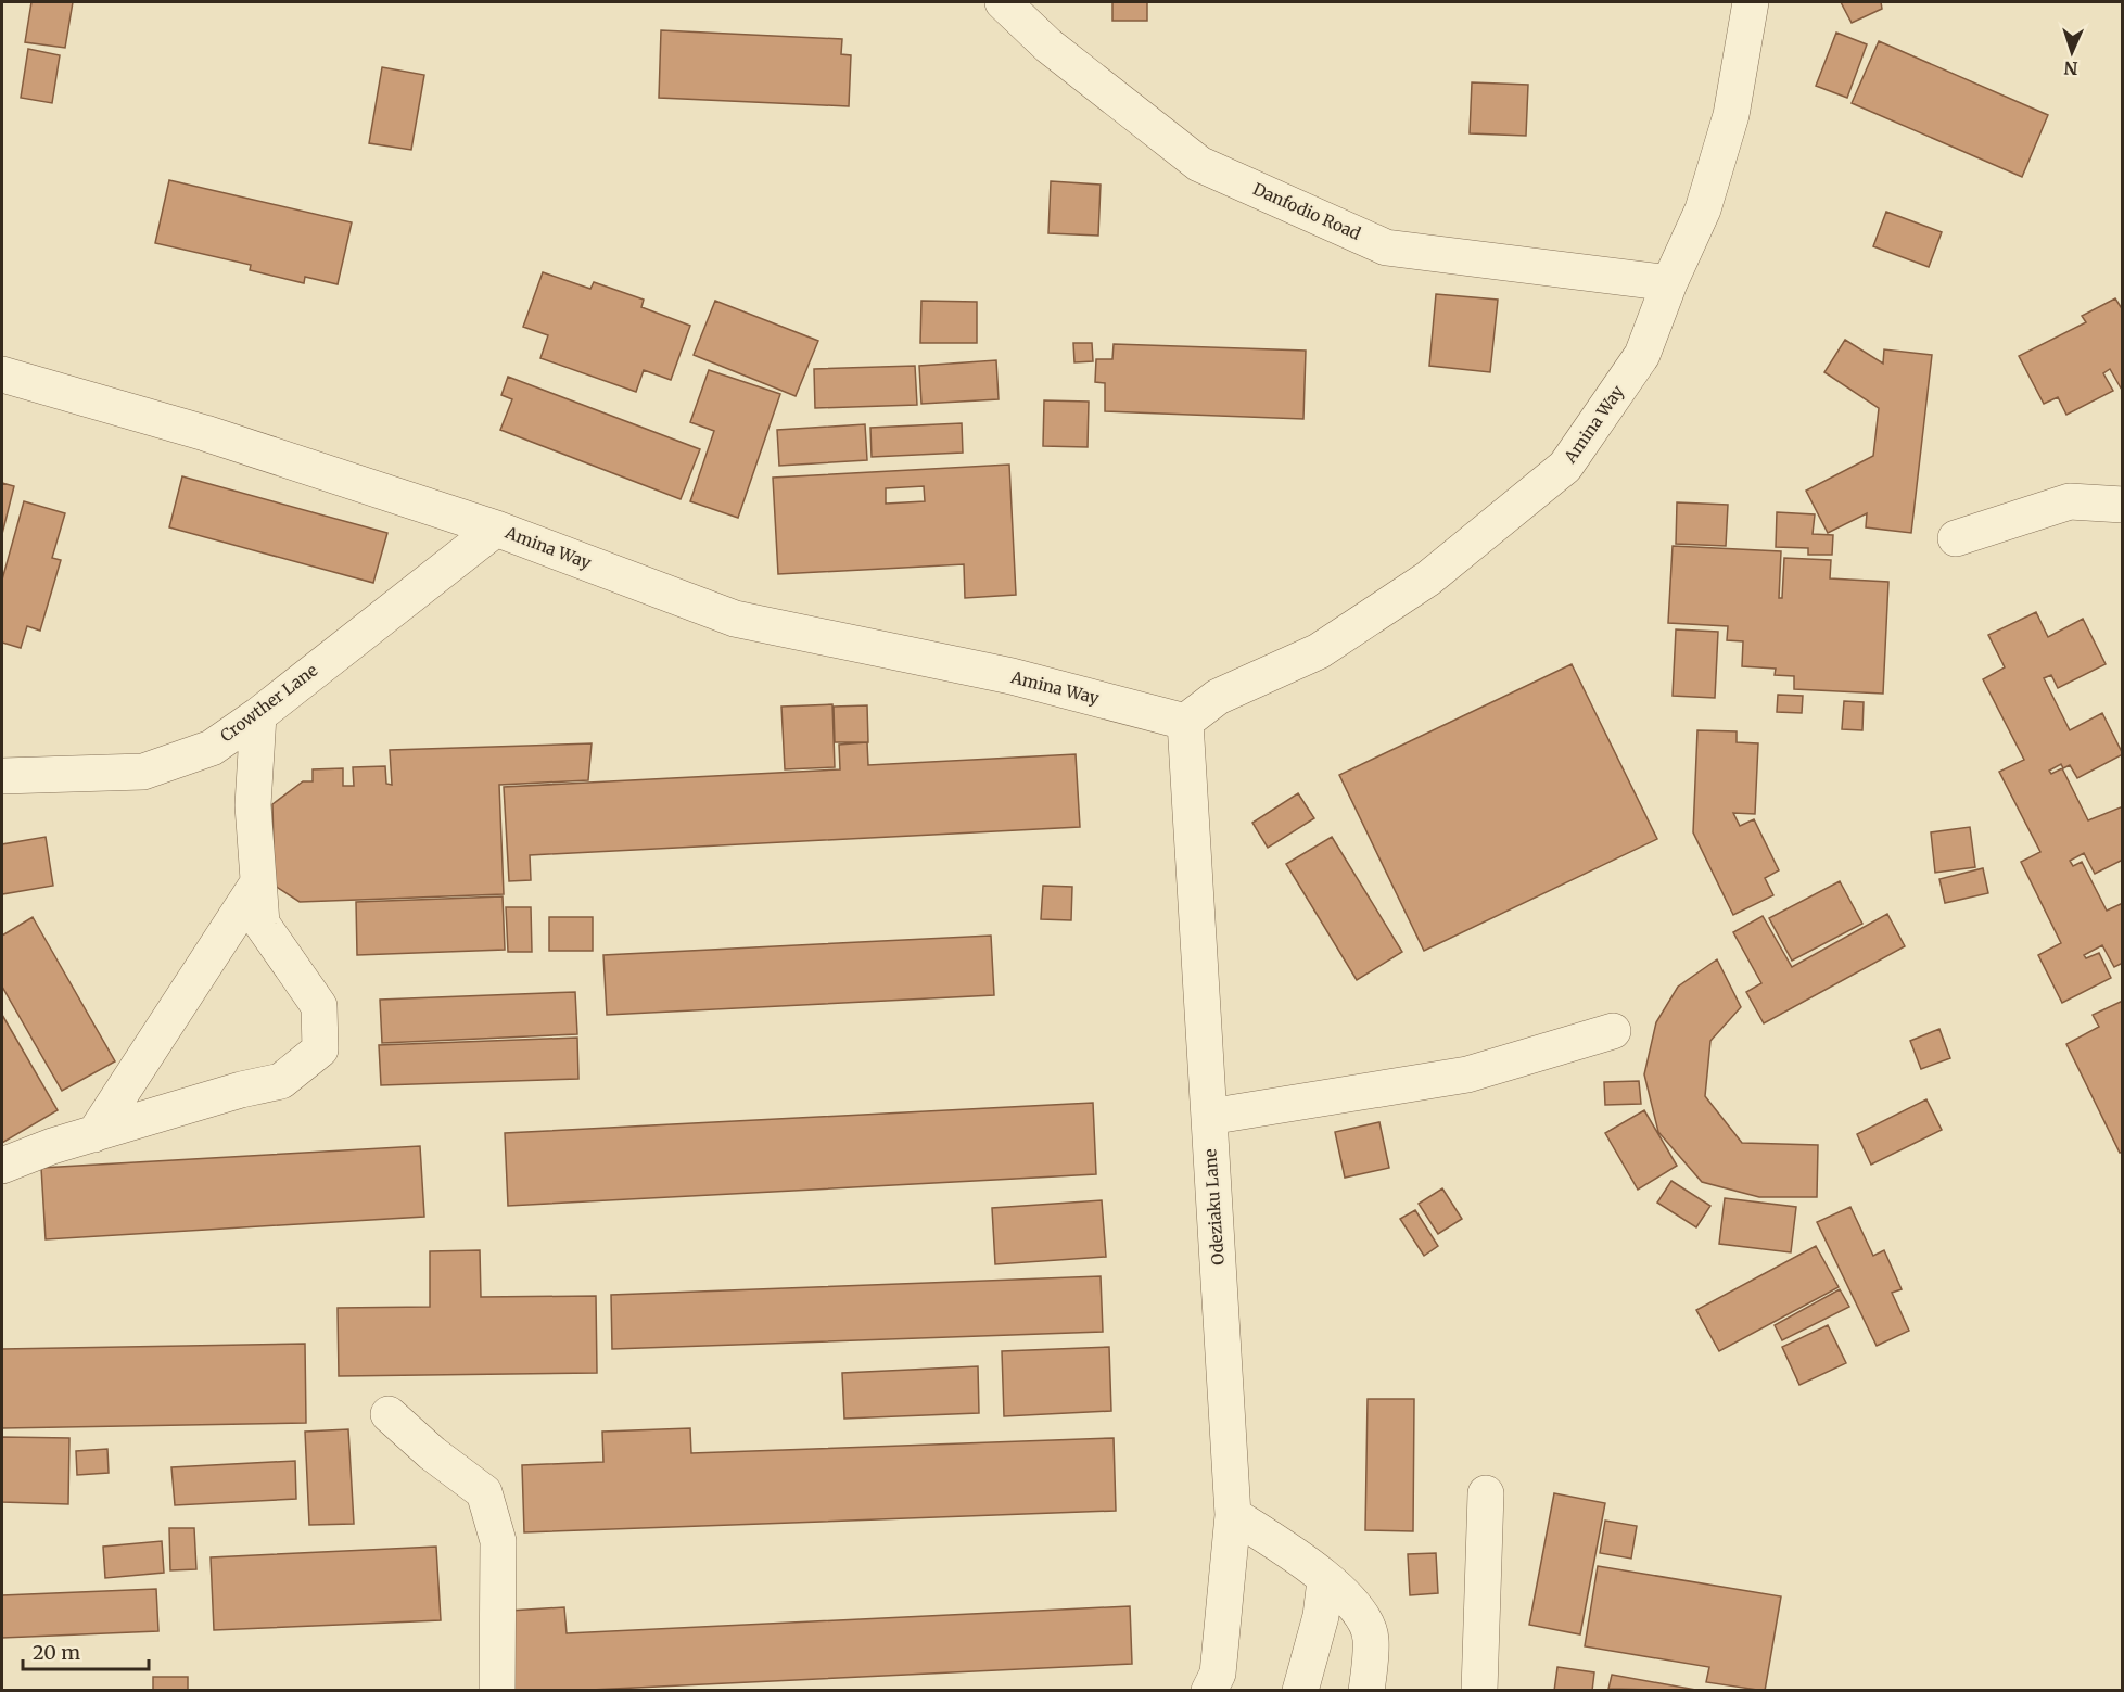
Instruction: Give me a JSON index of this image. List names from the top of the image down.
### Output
{
  "streets": {
    "street": [
      "Danfodio Road",
      "Amina Way",
      "Crowther Lane",
      "Odeziaku Lane"
    ]
  },
  "crossings": [
    ["Danfodio Road", "Amina Way"],
    ["Amina Way", "Crowther Lane"],
    ["Amina Way", "Odeziaku Lane"]
  ],
  "scale_bar": "20 m",
  "north": "bottom"
}
